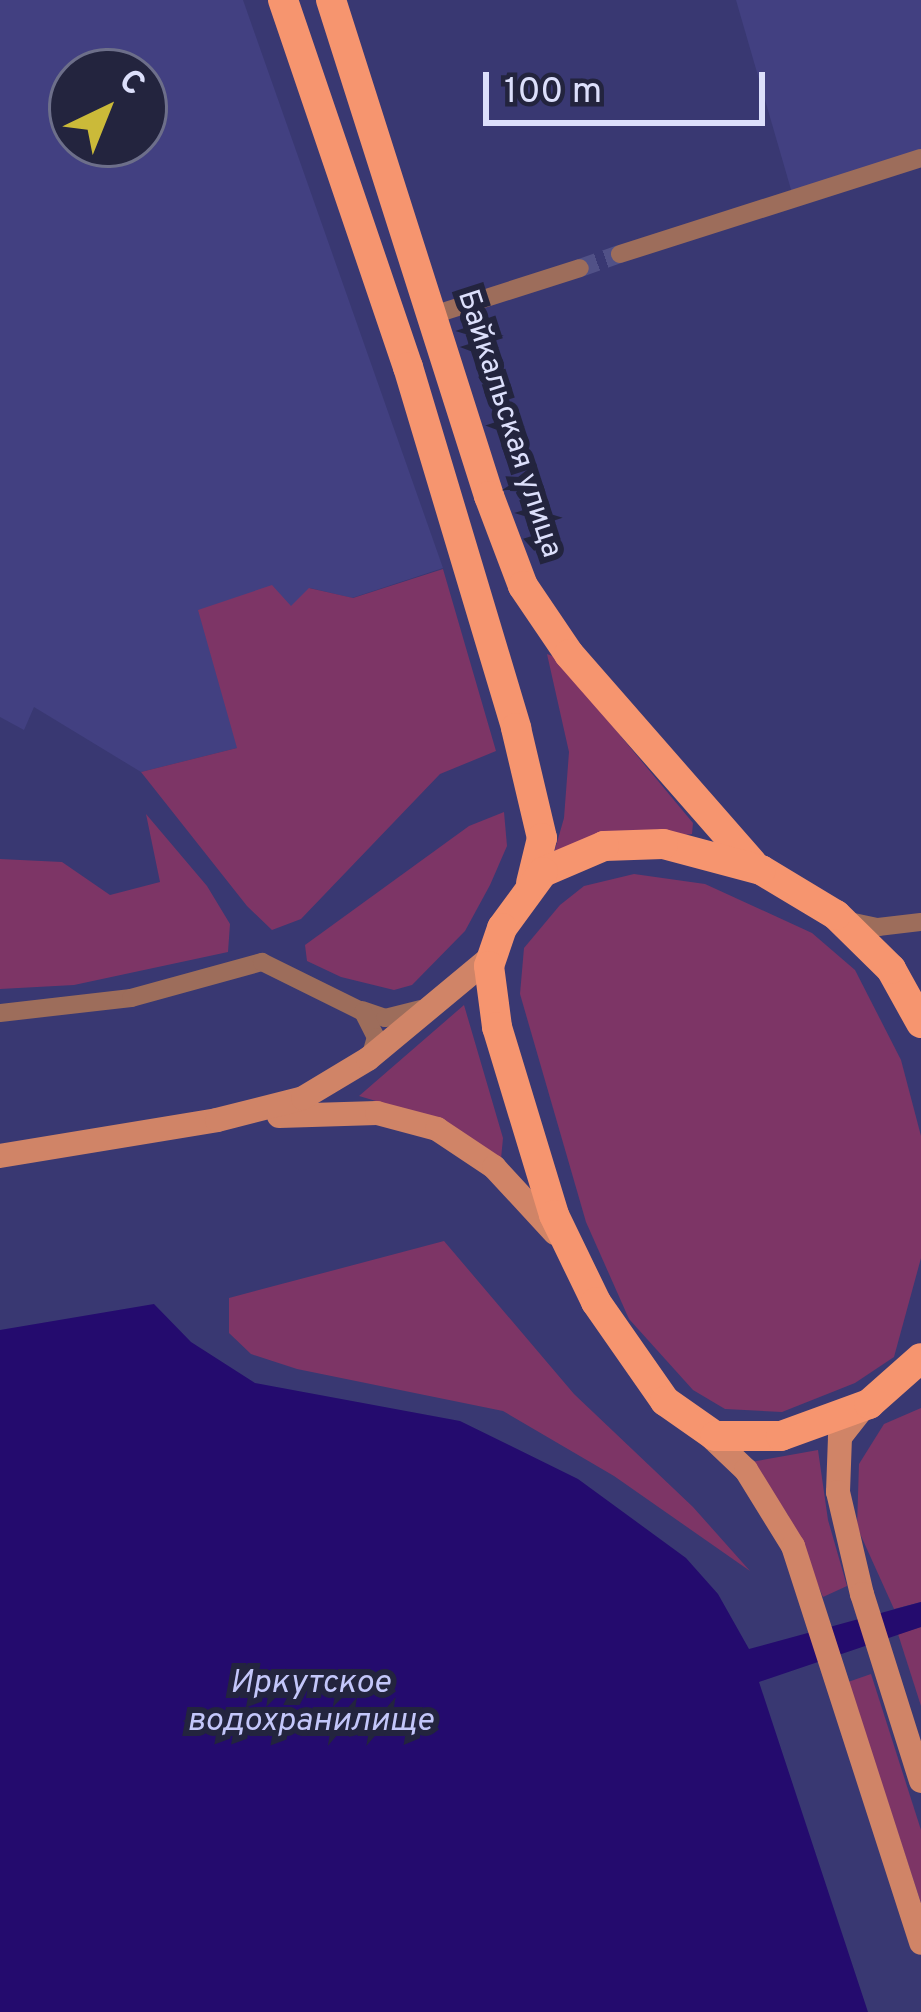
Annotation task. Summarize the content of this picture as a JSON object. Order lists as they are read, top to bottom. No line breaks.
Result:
{"streets":{"main road":["Байкальская улица"]},"water":["Иркутское водохранилище"],"scale_bar":"100 m","north":"top right"}
